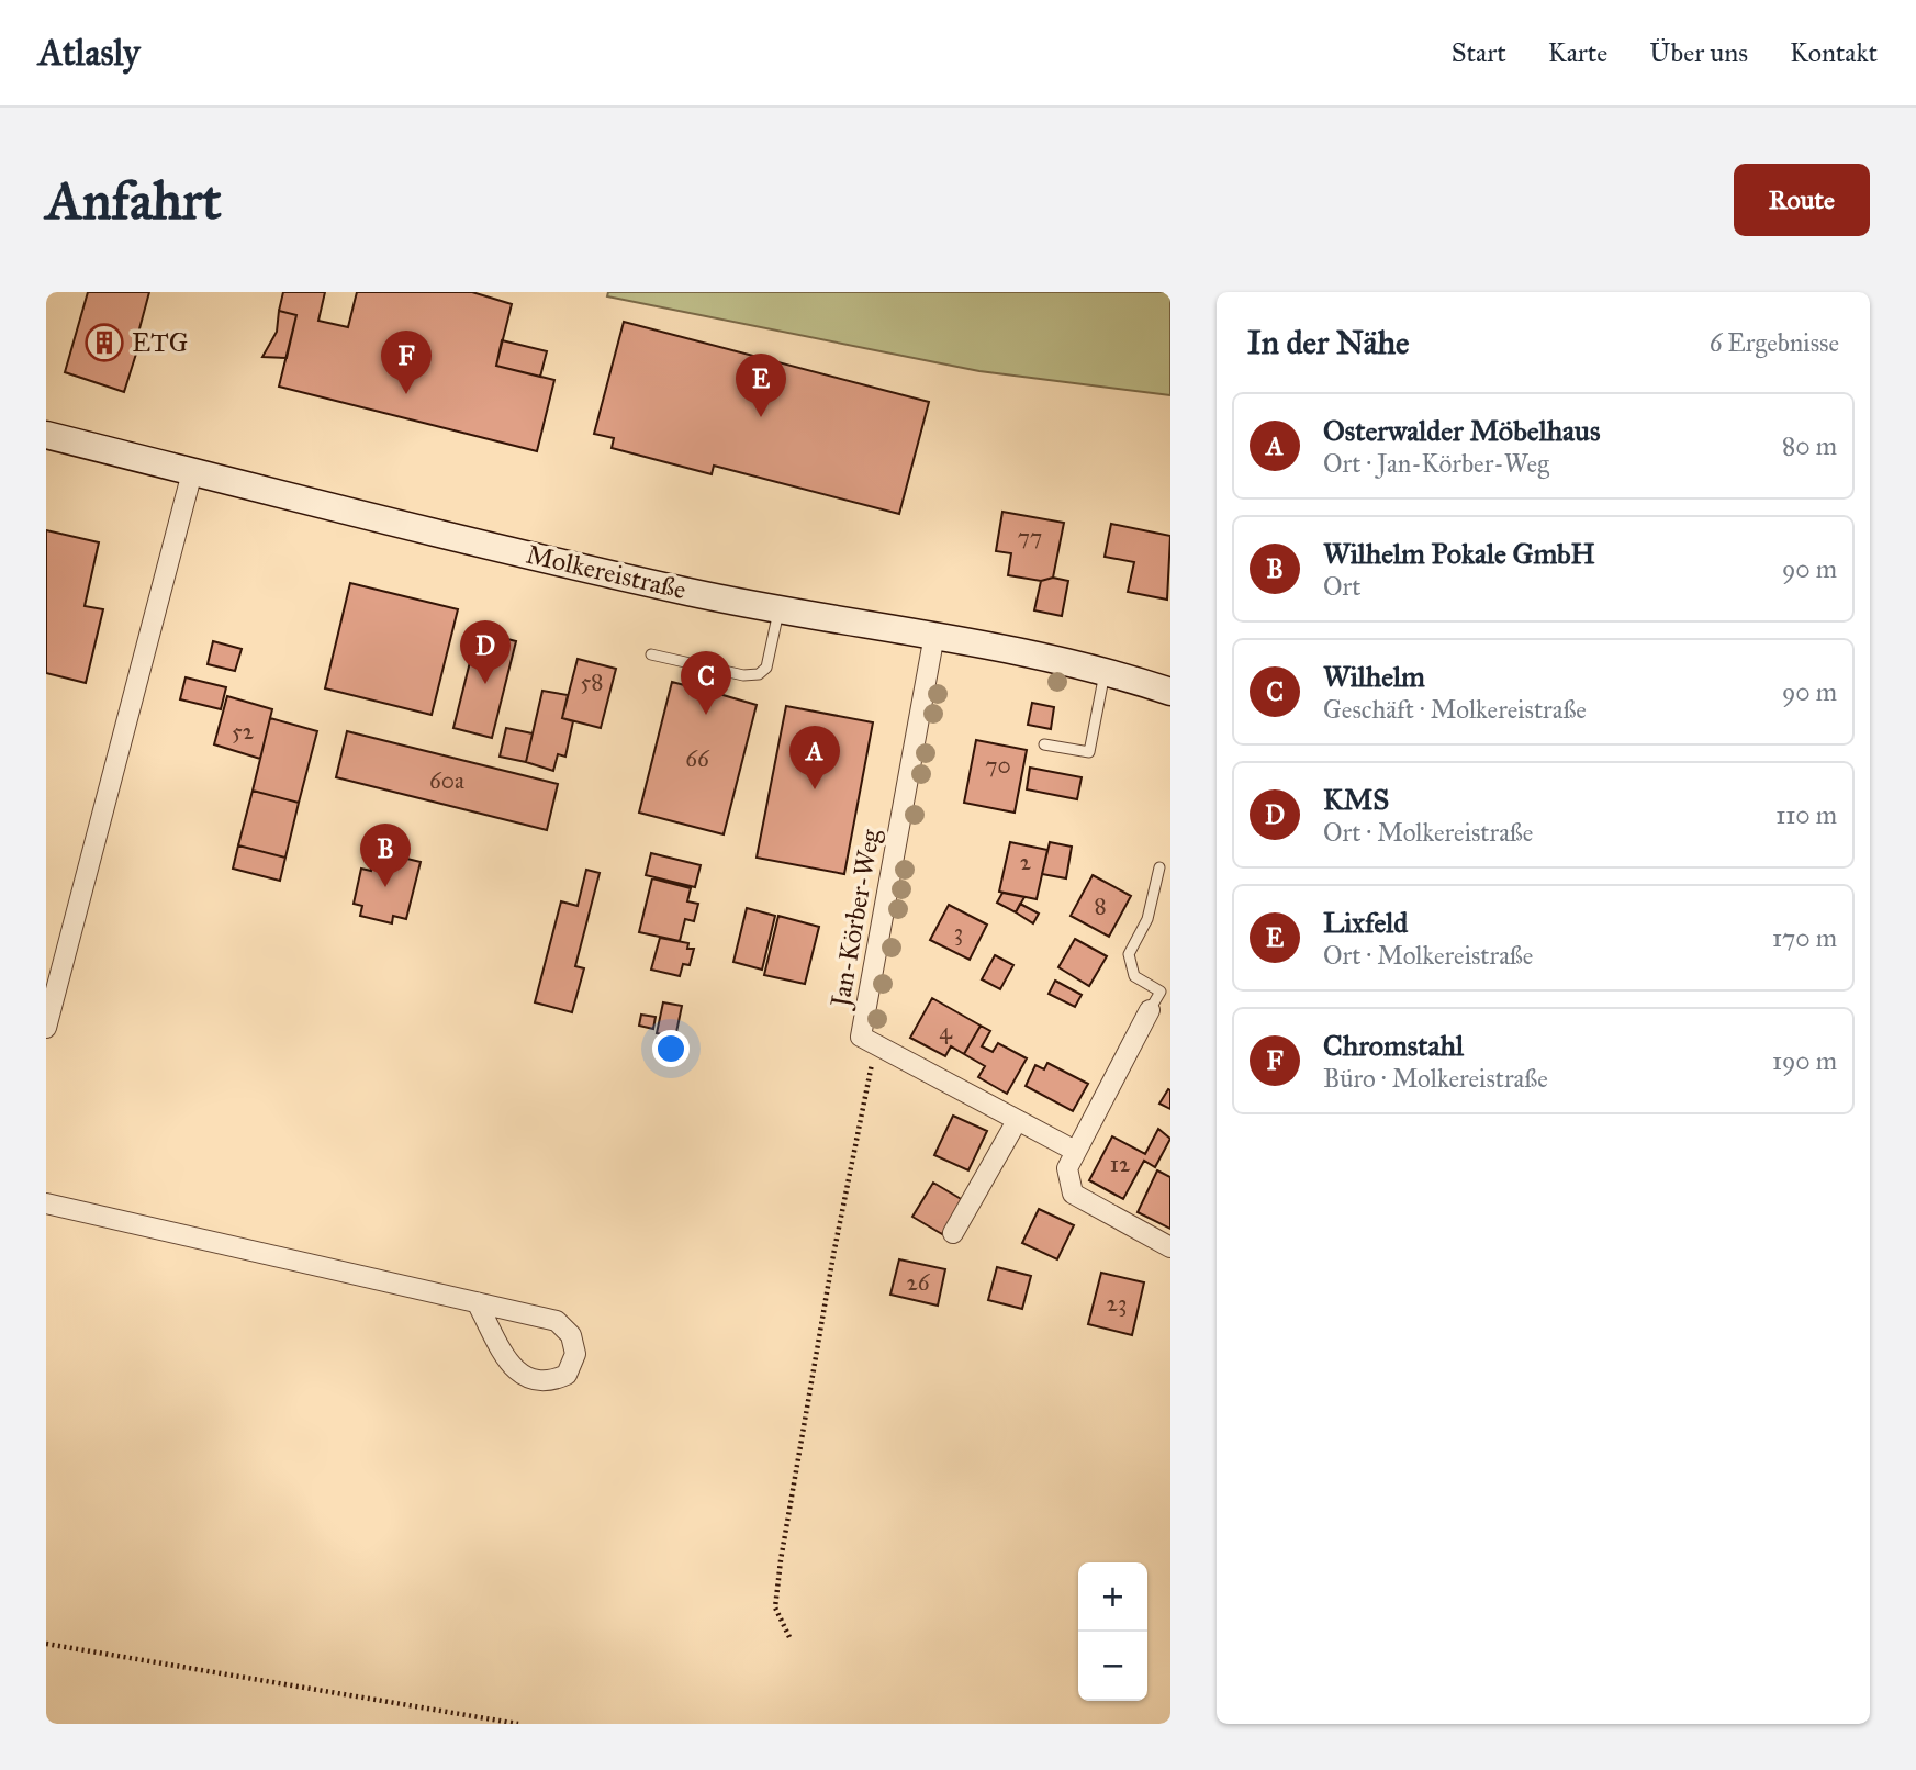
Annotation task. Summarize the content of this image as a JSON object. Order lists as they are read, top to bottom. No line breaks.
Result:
{"streets":{"street":["Molkereistraße","Jan-Körber-Weg"]},"crossings":[["Molkereistraße","Jan-Körber-Weg"]],"places":{"building":["ETG"]},"house_numbers":["77","58","52","66","70","60a","2","8","3","4","12","26","23"],"page":{"header":"Atlasly","nav":["Start","Karte","Über uns","Kontakt"],"buttons":"Route","title":"Anfahrt","heading":["In der Nähe","6 Ergebnisse"],"pins":["F","E","D","C","A","B"],"list":[{"mark":"A","name":"Osterwalder Möbelhaus","note":"Ort · Jan-Körber-Weg","value":"80 m"},{"mark":"B","name":"Wilhelm Pokale GmbH","note":"Ort","value":"90 m"},{"mark":"C","name":"Wilhelm","note":"Geschäft · Molkereistraße","value":"90 m"},{"mark":"D","name":"KMS","note":"Ort · Molkereistraße","value":"110 m"},{"mark":"E","name":"Lixfeld","note":"Ort · Molkereistraße","value":"170 m"},{"mark":"F","name":"Chromstahl","note":"Büro · Molkereistraße","value":"190 m"}],"map_buttons":["+","−"]}}
